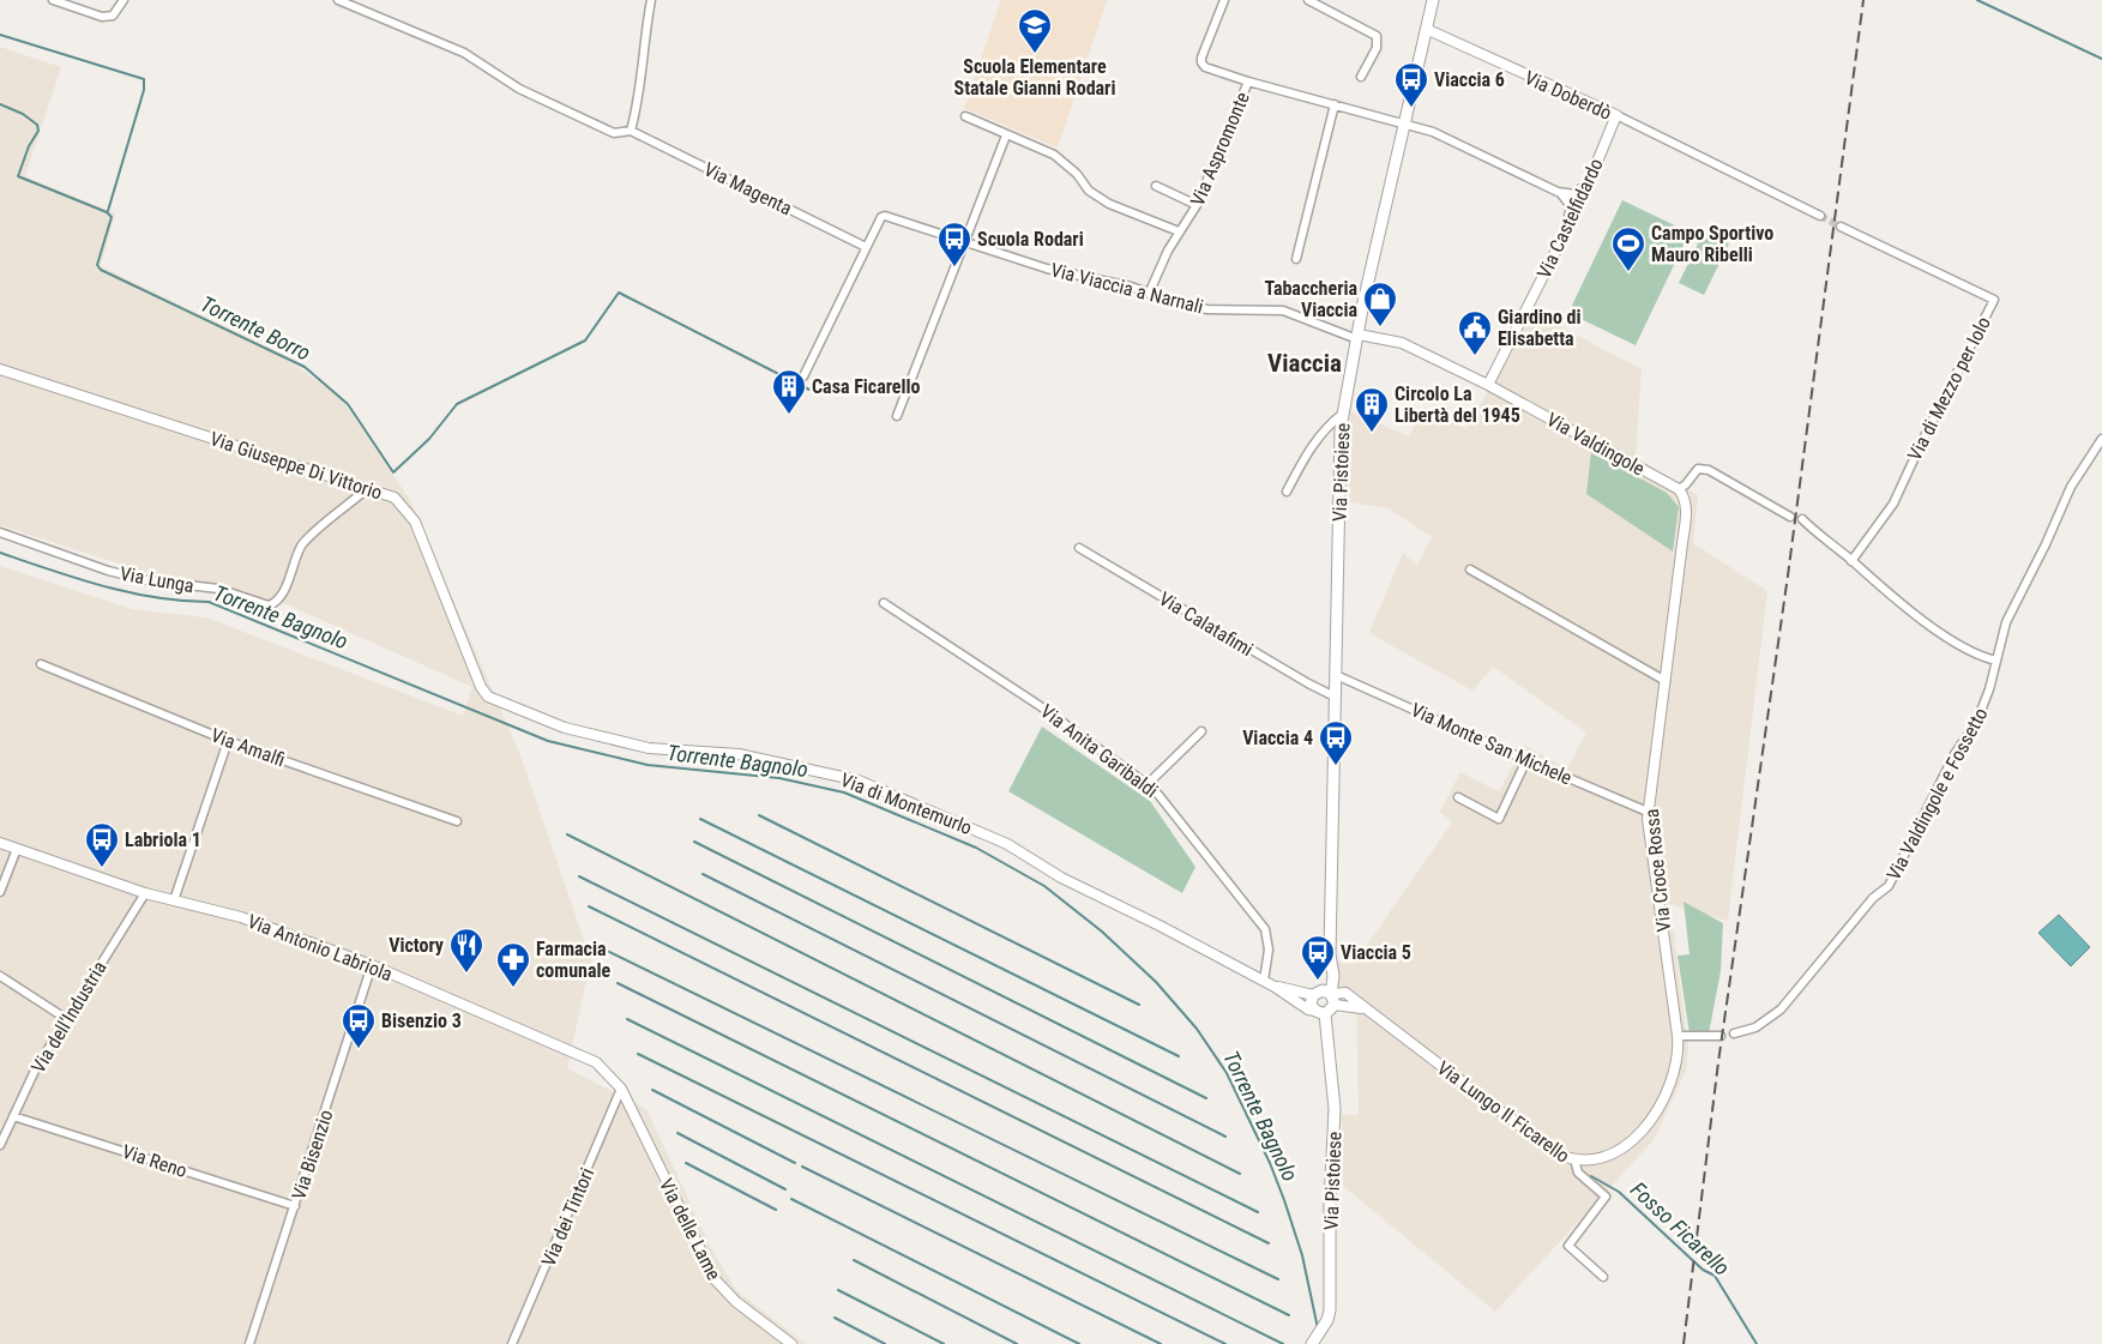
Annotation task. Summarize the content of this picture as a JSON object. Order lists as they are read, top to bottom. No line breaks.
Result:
{"streets":{"main road":["Via Pistoiese"],"street":["Via Doberdò","Via Aspromonte","Via Magenta","Via Castelfidardo","Via Viaccia a Narnali","Via di Mezzo per Iolo","Via Valdingole","Via Giuseppe Di Vittorio","Via Lunga","Via Calatafimi","Via Monte San Michele","Via Amalfi","Via Anita Garibaldi","Via Valdingole e Fossetto","Via di Montemurlo","Via Croce Rossa","Via Antonio Labriola","Via dell'Industria","Via Lungo Il Ficarello","Via Bisenzio","Via Reno","Via dei Tintori","Via delle Lame"]},"crossings":[["Via Doberdò","Via Castelfidardo"],["Via Doberdò","Via Pistoiese"],["Via Aspromonte","Via Viaccia a Narnali"],["Via Aspromonte","Via Pistoiese"],["Via Magenta","Via Viaccia a Narnali"],["Via Castelfidardo","Via Valdingole"],["Via Viaccia a Narnali","Via Valdingole"],["Via Viaccia a Narnali","Via Pistoiese"],["Via Valdingole","Via Pistoiese"],["Via Valdingole","Via Croce Rossa"],["Via Giuseppe Di Vittorio","Via Lunga"],["Via Giuseppe Di Vittorio","Via di Montemurlo"],["Via Pistoiese","Via Calatafimi"],["Via Pistoiese","Via Monte San Michele"],["Via Pistoiese","Via di Montemurlo"],["Via Pistoiese","Via Lungo Il Ficarello"],["Via Monte San Michele","Via Croce Rossa"],["Via Anita Garibaldi","Via di Montemurlo"],["Via di Montemurlo","Via Lungo Il Ficarello"],["Via Croce Rossa","Via Lungo Il Ficarello"],["Via Antonio Labriola","Via dell'Industria"],["Via Antonio Labriola","Via Bisenzio"],["Via Antonio Labriola","Via dei Tintori"],["Via Antonio Labriola","Via delle Lame"],["Via dell'Industria","Via Reno"],["Via Bisenzio","Via Reno"],["Via dei Tintori","Via delle Lame"]],"districts":["Viaccia"],"water":["Torrente Borro","Torrente Bagnolo","Fosso Ficarello"],"places":{"school or university":["Scuola Elementare Statale Gianni Rodari"],"bus stop":["Viaccia 6","Scuola Rodari","Viaccia 4","Labriola 1","Viaccia 5","Bisenzio 3"],"sports":["Campo Sportivo Mauro Ribelli"],"shop":["Tabaccheria Viaccia"],"public building":["Giardino di Elisabetta"],"building":["Casa Ficarello","Circolo La Libertà del 1945"],"restaurant":["Victory"],"pharmacy":["Farmacia comunale"]}}
